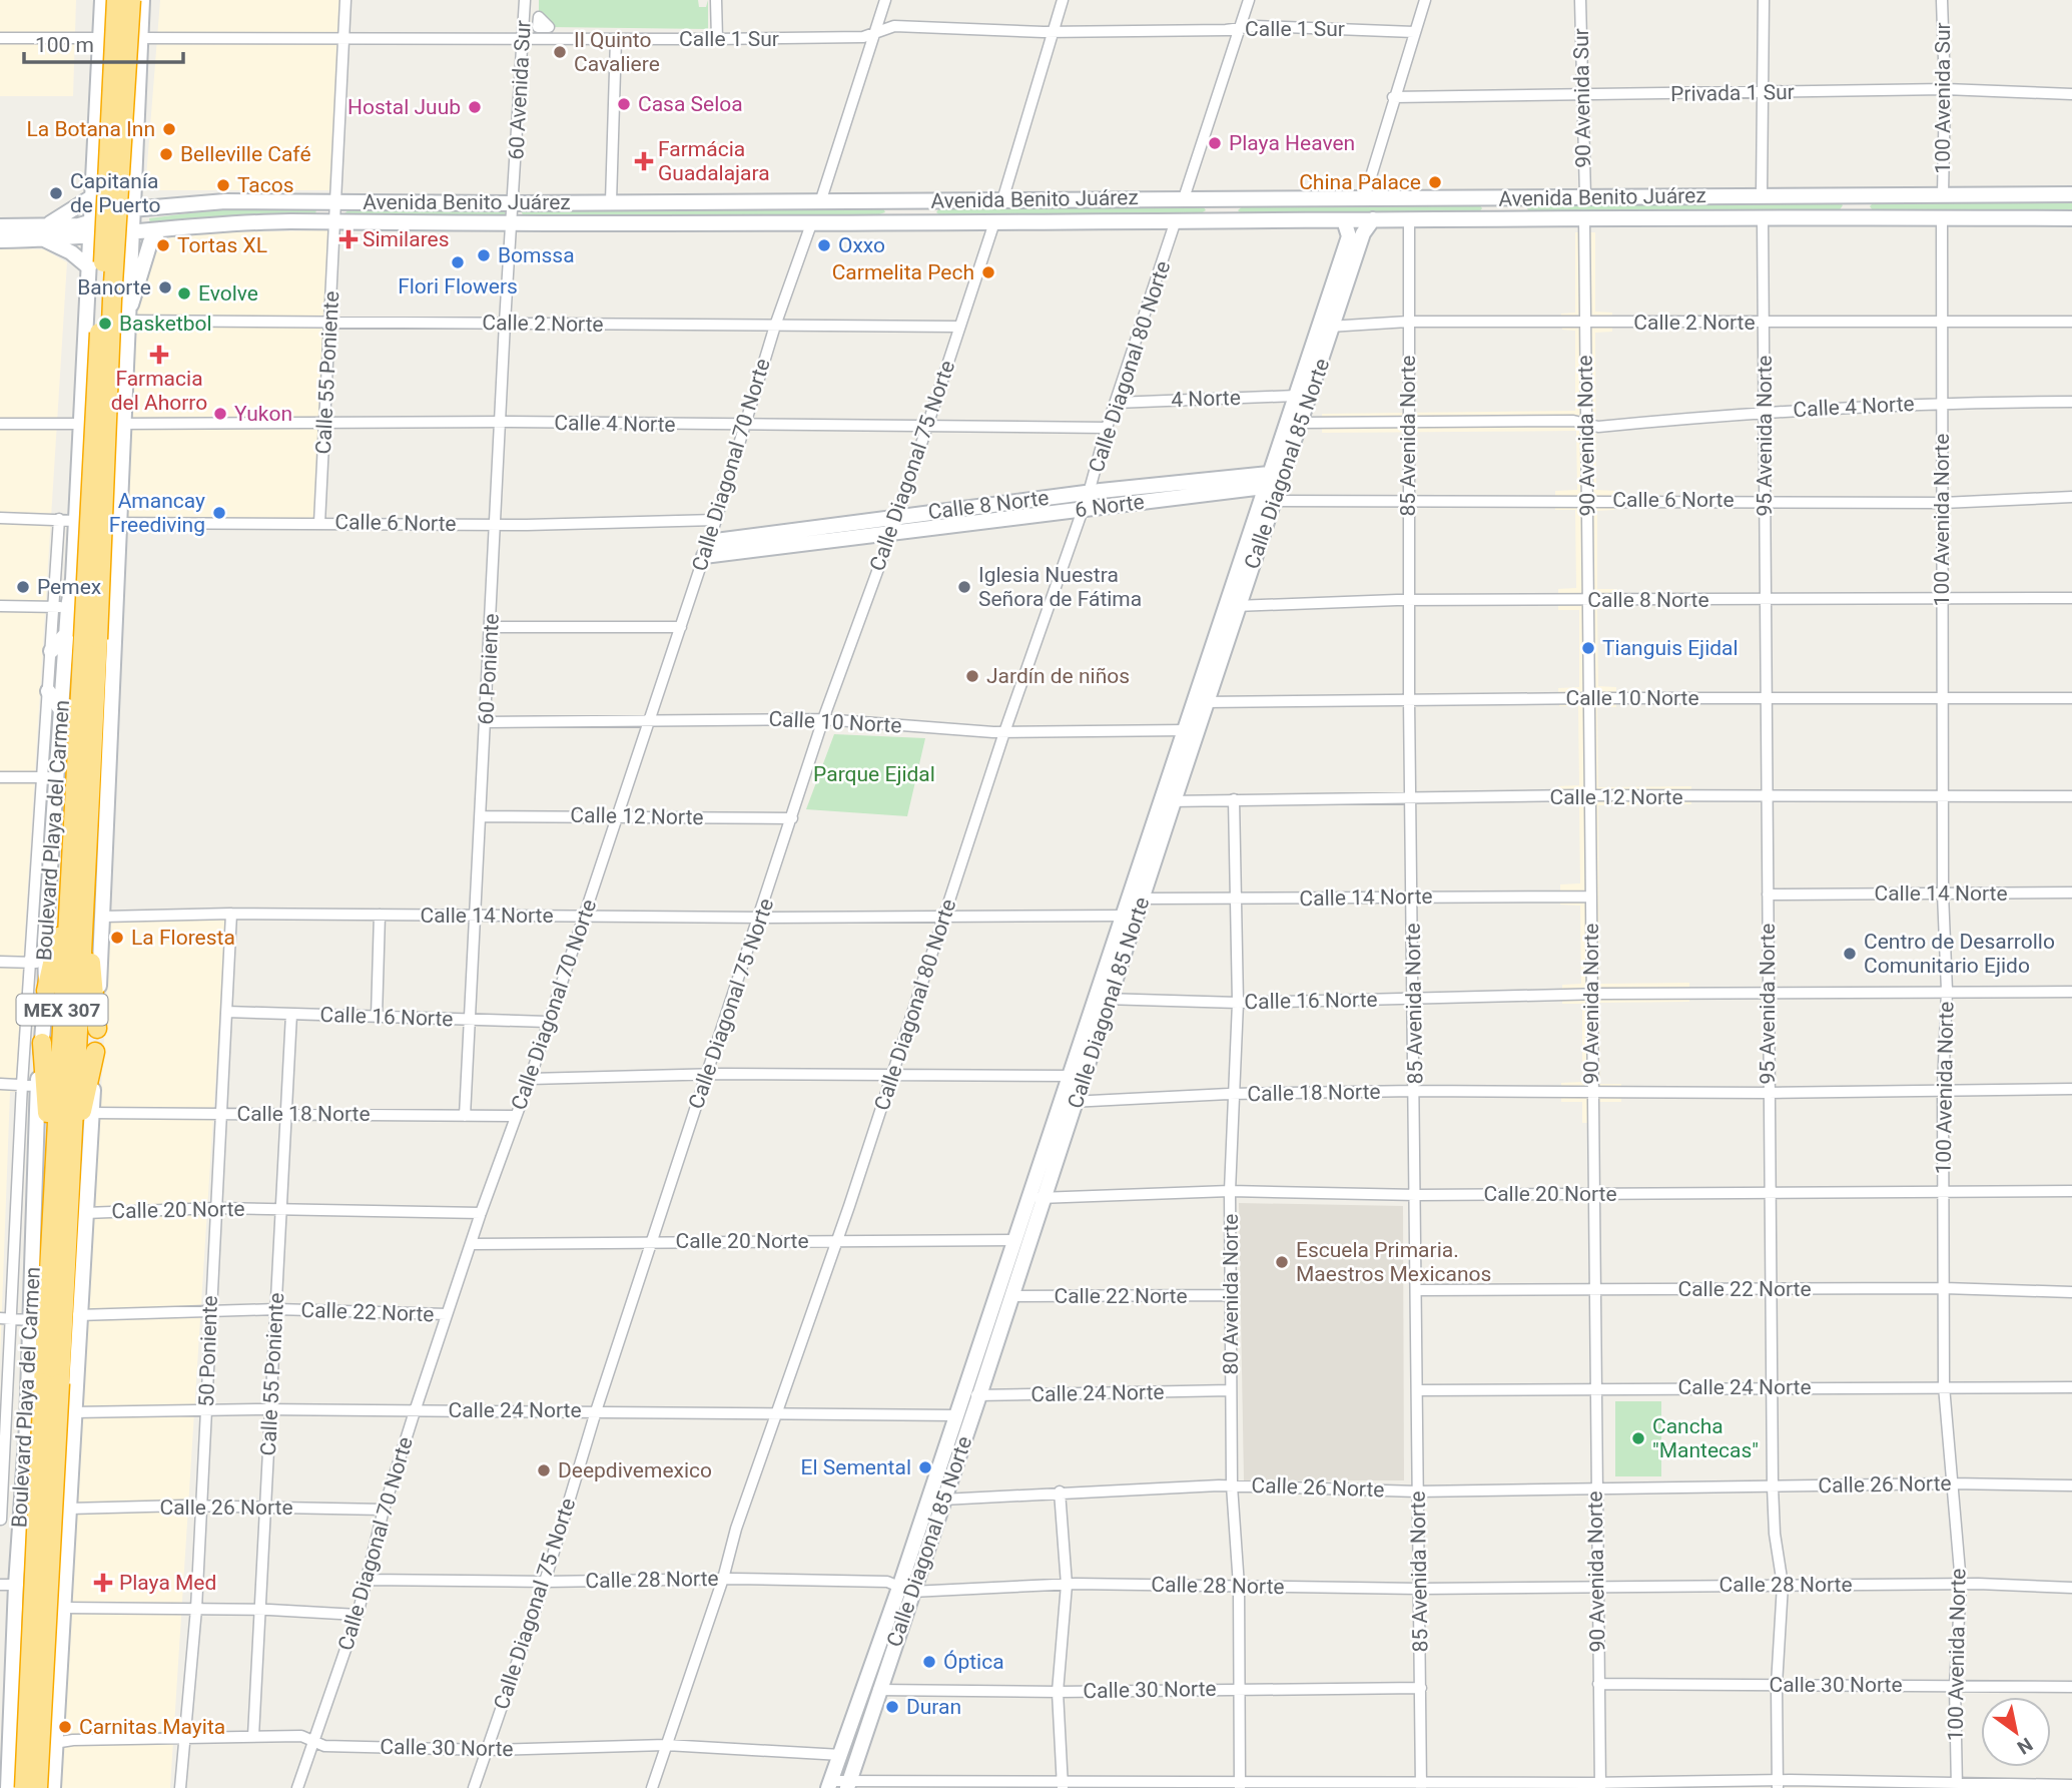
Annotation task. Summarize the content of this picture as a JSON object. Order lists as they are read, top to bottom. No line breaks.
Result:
{"streets":{"highway":["MEX 307"],"main road":["Avenida Benito Juárez","Calle Diagonal 85 Norte","Calle 8 Norte","6 Norte","Boulevard Playa del Carmen"],"street":["Calle 1 Sur","60 Avenida Sur","Privada 1 Sur","90 Avenida Sur","100 Avenida Sur","Calle 2 Norte","Calle Diagonal 80 Norte","Calle 55 Poniente","4 Norte","Calle 4 Norte","85 Avenida Norte","90 Avenida Norte","95 Avenida Norte","Calle Diagonal 70 Norte","Calle Diagonal 75 Norte","Calle 6 Norte","100 Avenida Norte","60 Poniente","Calle 10 Norte","Calle 12 Norte","Calle 14 Norte","Calle 16 Norte","Calle 18 Norte","Calle 20 Norte","Calle 22 Norte","80 Avenida Norte","50 Poniente","Calle 24 Norte","Calle 26 Norte","Calle 28 Norte","Calle 30 Norte"]},"crossings":[["Calle 1 Sur","60 Avenida Sur"],["Calle 1 Sur","Calle 55 Poniente"],["Calle 1 Sur","Boulevard Playa del Carmen"],["60 Avenida Sur","Avenida Benito Juárez"],["60 Avenida Sur","60 Poniente"],["Privada 1 Sur","90 Avenida Sur"],["Privada 1 Sur","100 Avenida Sur"],["90 Avenida Sur","Avenida Benito Juárez"],["100 Avenida Sur","Avenida Benito Juárez"],["Avenida Benito Juárez","Calle Diagonal 80 Norte"],["Avenida Benito Juárez","Calle 55 Poniente"],["Avenida Benito Juárez","85 Avenida Norte"],["Avenida Benito Juárez","90 Avenida Norte"],["Avenida Benito Juárez","95 Avenida Norte"],["Avenida Benito Juárez","Calle Diagonal 85 Norte"],["Avenida Benito Juárez","Calle Diagonal 70 Norte"],["Avenida Benito Juárez","Calle Diagonal 75 Norte"],["Avenida Benito Juárez","100 Avenida Norte"],["Avenida Benito Juárez","60 Poniente"],["Avenida Benito Juárez","Boulevard Playa del Carmen"],["Calle 2 Norte","Calle 55 Poniente"],["Calle 2 Norte","85 Avenida Norte"],["Calle 2 Norte","90 Avenida Norte"],["Calle 2 Norte","95 Avenida Norte"],["Calle 2 Norte","Calle Diagonal 85 Norte"],["Calle 2 Norte","Calle Diagonal 70 Norte"],["Calle 2 Norte","Calle Diagonal 75 Norte"],["Calle 2 Norte","100 Avenida Norte"],["Calle 2 Norte","60 Poniente"],["Calle Diagonal 80 Norte","4 Norte"],["Calle Diagonal 80 Norte","Calle 4 Norte"],["Calle Diagonal 80 Norte","Calle 8 Norte"],["Calle Diagonal 80 Norte","6 Norte"],["Calle Diagonal 80 Norte","Calle 10 Norte"],["Calle Diagonal 80 Norte","Calle 14 Norte"],["Calle Diagonal 80 Norte","Calle 20 Norte"],["Calle Diagonal 80 Norte","Calle 24 Norte"],["Calle Diagonal 80 Norte","Calle 28 Norte"],["Calle Diagonal 80 Norte","Calle 30 Norte"],["Calle 55 Poniente","Calle 4 Norte"],["Calle 55 Poniente","Calle 6 Norte"],["Calle 55 Poniente","Calle 16 Norte"],["Calle 55 Poniente","Calle 18 Norte"],["Calle 55 Poniente","Calle 20 Norte"],["Calle 55 Poniente","Calle 22 Norte"],["Calle 55 Poniente","Calle 24 Norte"],["Calle 55 Poniente","Calle 26 Norte"],["Calle 55 Poniente","Calle 30 Norte"],["4 Norte","Calle Diagonal 85 Norte"],["Calle 4 Norte","85 Avenida Norte"],["Calle 4 Norte","90 Avenida Norte"],["Calle 4 Norte","95 Avenida Norte"],["Calle 4 Norte","Calle Diagonal 85 Norte"],["Calle 4 Norte","Calle Diagonal 70 Norte"],["Calle 4 Norte","Calle Diagonal 75 Norte"],["Calle 4 Norte","100 Avenida Norte"],["Calle 4 Norte","60 Poniente"],["85 Avenida Norte","Calle 6 Norte"],["85 Avenida Norte","Calle 8 Norte"],["85 Avenida Norte","Calle 10 Norte"],["85 Avenida Norte","Calle 12 Norte"],["85 Avenida Norte","Calle 14 Norte"],["85 Avenida Norte","Calle 16 Norte"],["85 Avenida Norte","Calle 18 Norte"],["85 Avenida Norte","Calle 20 Norte"],["85 Avenida Norte","Calle 22 Norte"],["85 Avenida Norte","Calle 24 Norte"],["85 Avenida Norte","Calle 26 Norte"],["85 Avenida Norte","Calle 28 Norte"],["85 Avenida Norte","Calle 30 Norte"],["90 Avenida Norte","Calle 6 Norte"],["90 Avenida Norte","Calle 8 Norte"],["90 Avenida Norte","Calle 10 Norte"],["90 Avenida Norte","Calle 12 Norte"],["90 Avenida Norte","Calle 14 Norte"],["90 Avenida Norte","Calle 16 Norte"],["90 Avenida Norte","Calle 18 Norte"],["90 Avenida Norte","Calle 20 Norte"],["90 Avenida Norte","Calle 22 Norte"],["90 Avenida Norte","Calle 24 Norte"],["90 Avenida Norte","Calle 26 Norte"],["90 Avenida Norte","Calle 28 Norte"],["90 Avenida Norte","Calle 30 Norte"],["95 Avenida Norte","Calle 6 Norte"],["95 Avenida Norte","Calle 8 Norte"],["95 Avenida Norte","Calle 10 Norte"],["95 Avenida Norte","Calle 12 Norte"],["95 Avenida Norte","Calle 14 Norte"],["95 Avenida Norte","Calle 16 Norte"],["95 Avenida Norte","Calle 18 Norte"],["95 Avenida Norte","Calle 20 Norte"],["95 Avenida Norte","Calle 22 Norte"],["95 Avenida Norte","Calle 24 Norte"],["95 Avenida Norte","Calle 26 Norte"],["95 Avenida Norte","Calle 28 Norte"],["95 Avenida Norte","Calle 30 Norte"],["Calle Diagonal 85 Norte","Calle 6 Norte"],["Calle Diagonal 85 Norte","Calle 8 Norte"],["Calle Diagonal 85 Norte","6 Norte"],["Calle Diagonal 85 Norte","Calle 10 Norte"],["Calle Diagonal 85 Norte","Calle 12 Norte"],["Calle Diagonal 85 Norte","Calle 14 Norte"],["Calle Diagonal 85 Norte","Calle 16 Norte"],["Calle Diagonal 85 Norte","Calle 18 Norte"],["Calle Diagonal 85 Norte","Calle 20 Norte"],["Calle Diagonal 85 Norte","Calle 22 Norte"],["Calle Diagonal 85 Norte","Calle 24 Norte"],["Calle Diagonal 85 Norte","Calle 26 Norte"],["Calle Diagonal 85 Norte","Calle 28 Norte"],["Calle Diagonal 85 Norte","Calle 30 Norte"],["Calle Diagonal 70 Norte","Calle 6 Norte"],["Calle Diagonal 70 Norte","Calle 8 Norte"],["Calle Diagonal 70 Norte","6 Norte"],["Calle Diagonal 70 Norte","Calle 10 Norte"],["Calle Diagonal 70 Norte","Calle 12 Norte"],["Calle Diagonal 70 Norte","Calle 14 Norte"],["Calle Diagonal 70 Norte","Calle 16 Norte"],["Calle Diagonal 70 Norte","Calle 18 Norte"],["Calle Diagonal 70 Norte","Calle 20 Norte"],["Calle Diagonal 70 Norte","Calle 22 Norte"],["Calle Diagonal 70 Norte","Calle 24 Norte"],["Calle Diagonal 70 Norte","Calle 26 Norte"],["Calle Diagonal 70 Norte","Calle 28 Norte"],["Calle Diagonal 70 Norte","Calle 30 Norte"],["Calle Diagonal 75 Norte","Calle 8 Norte"],["Calle Diagonal 75 Norte","6 Norte"],["Calle Diagonal 75 Norte","Calle 10 Norte"],["Calle Diagonal 75 Norte","Calle 12 Norte"],["Calle Diagonal 75 Norte","Calle 14 Norte"],["Calle Diagonal 75 Norte","Calle 20 Norte"],["Calle Diagonal 75 Norte","Calle 24 Norte"],["Calle Diagonal 75 Norte","Calle 28 Norte"],["Calle Diagonal 75 Norte","Calle 30 Norte"],["Calle 6 Norte","100 Avenida Norte"],["Calle 6 Norte","60 Poniente"],["Calle 6 Norte","Boulevard Playa del Carmen"],["Calle 8 Norte","6 Norte"],["Calle 8 Norte","100 Avenida Norte"],["100 Avenida Norte","Calle 10 Norte"],["100 Avenida Norte","Calle 12 Norte"],["100 Avenida Norte","Calle 14 Norte"],["100 Avenida Norte","Calle 16 Norte"],["100 Avenida Norte","Calle 18 Norte"],["100 Avenida Norte","Calle 20 Norte"],["100 Avenida Norte","Calle 22 Norte"],["100 Avenida Norte","Calle 24 Norte"],["100 Avenida Norte","Calle 26 Norte"],["100 Avenida Norte","Calle 28 Norte"],["100 Avenida Norte","Calle 30 Norte"],["60 Poniente","Calle 10 Norte"],["60 Poniente","Calle 12 Norte"],["60 Poniente","Calle 14 Norte"],["60 Poniente","Calle 16 Norte"],["60 Poniente","Calle 18 Norte"],["Calle 12 Norte","80 Avenida Norte"],["Boulevard Playa del Carmen","MEX 307"],["Calle 14 Norte","80 Avenida Norte"],["Calle 14 Norte","50 Poniente"],["Calle 16 Norte","80 Avenida Norte"],["Calle 16 Norte","50 Poniente"],["Calle 18 Norte","80 Avenida Norte"],["Calle 18 Norte","50 Poniente"],["Calle 20 Norte","80 Avenida Norte"],["Calle 20 Norte","50 Poniente"],["Calle 22 Norte","80 Avenida Norte"],["Calle 22 Norte","50 Poniente"],["80 Avenida Norte","Calle 24 Norte"],["80 Avenida Norte","Calle 26 Norte"],["80 Avenida Norte","Calle 28 Norte"],["80 Avenida Norte","Calle 30 Norte"],["50 Poniente","Calle 24 Norte"],["50 Poniente","Calle 26 Norte"],["50 Poniente","Calle 30 Norte"]],"parks":["Parque Ejidal"],"places":{"other":["Il Quinto Cavaliere","Casa Seloa","Hostal Juub","La Botana Inn","Playa Heaven","Belleville Café","China Palace","Tacos","Capitanía de Puerto","Tortas XL","Oxxo","Bomssa","Flori Flowers","Carmelita Pech","Banorte","Evolve","Basketbol","Yukon","Amancay Freediving","Pemex","Iglesia Nuestra Señora de Fátima","Tianguis Ejidal","Jardín de niños","La Floresta","Centro de Desarrollo Comunitario Ejido","Escuela Primaria. Maestros Mexicanos","Cancha \"Mantecas\"","El Semental","Deepdivemexico","Óptica","Duran","Carnitas Mayita"],"health":["Farmácia Guadalajara","Similares","Farmacia del Ahorro","Playa Med"]},"scale_bar":"100 m","north":"bottom right"}
